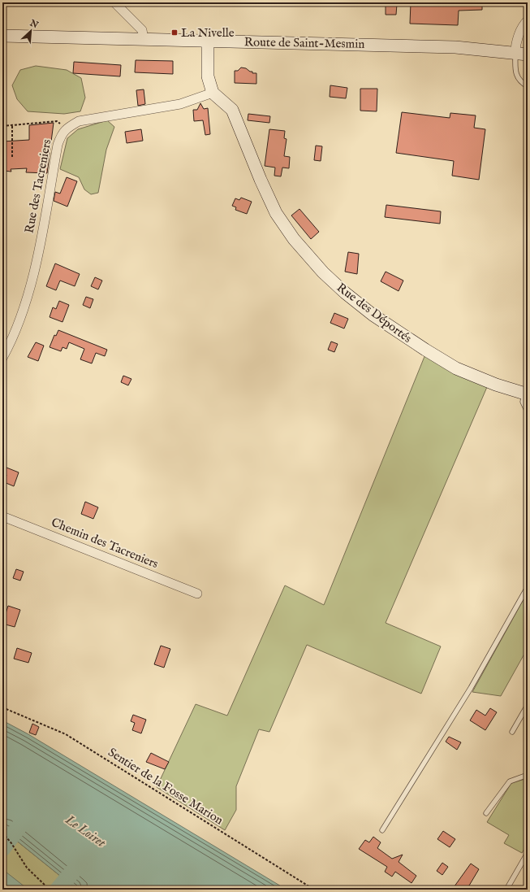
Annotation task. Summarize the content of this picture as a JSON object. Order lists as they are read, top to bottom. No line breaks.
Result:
{"streets":{"main road":["Route de Saint-Mesmin","Rue des Déportés"],"street":["Rue des Tacreniers","Chemin des Tacreniers"],"path":["Sentier de la Fosse Marion"]},"crossings":[["Rue des Tacreniers","Rue des Déportés"]],"water":["Le Loiret"],"places":{"transit":["La Nivelle"]},"north":"top right"}
